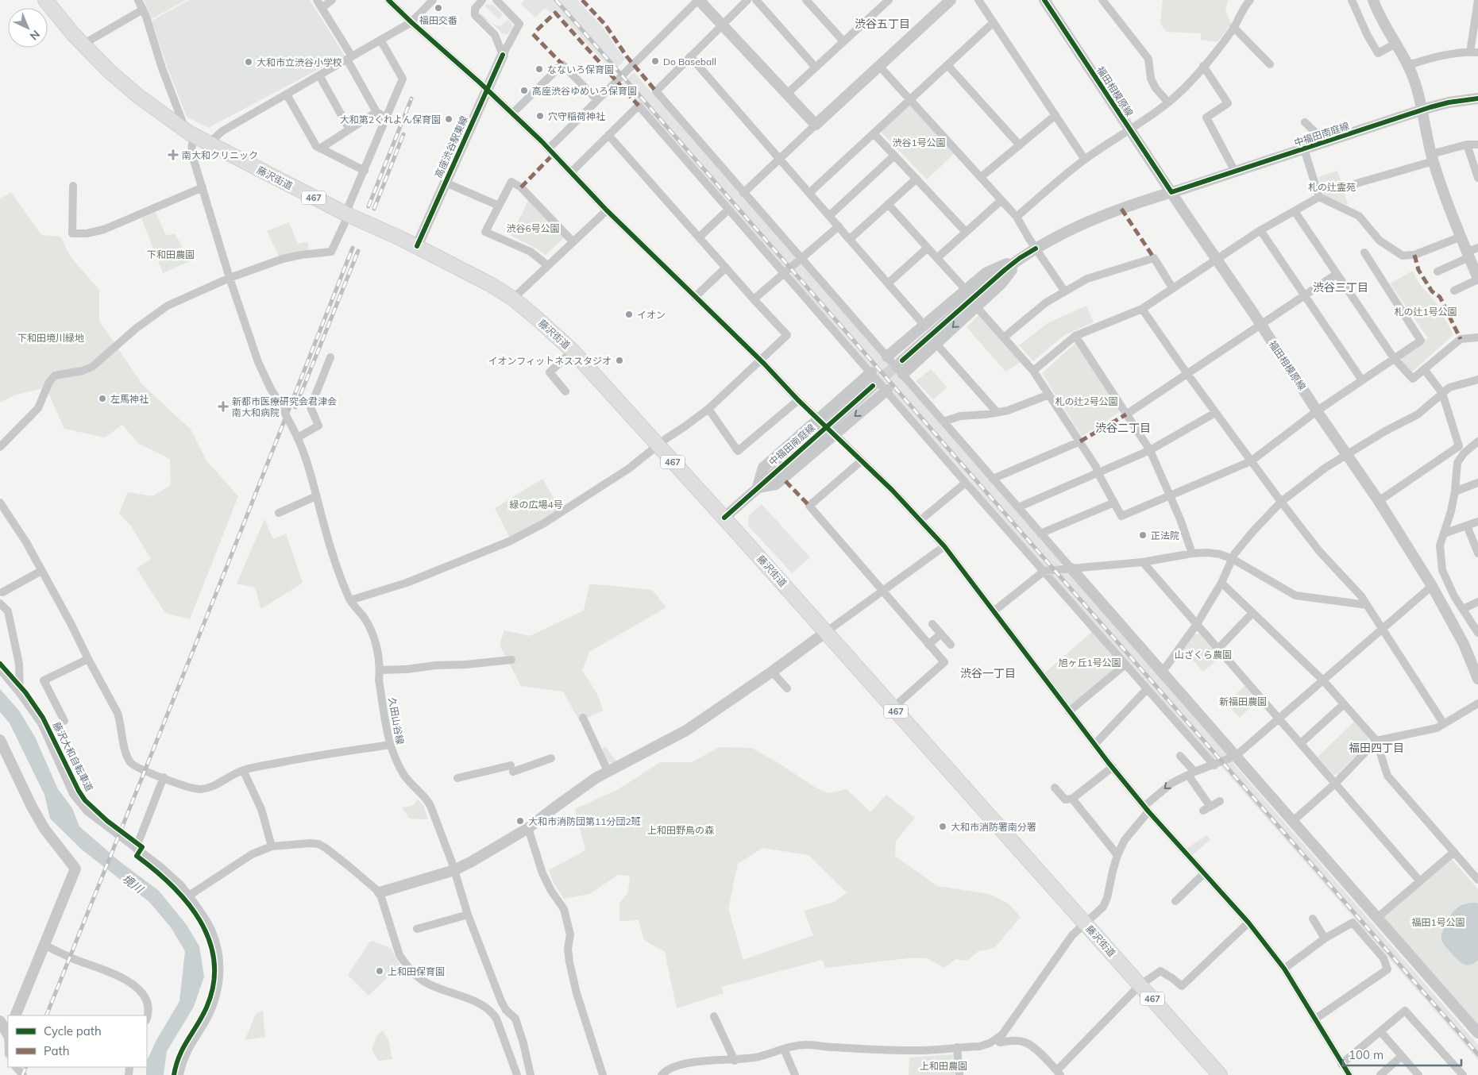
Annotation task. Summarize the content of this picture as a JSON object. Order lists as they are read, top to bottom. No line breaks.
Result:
{"streets":{"highway":["藤沢街道","467"],"street":["福田相模原線","中福田南庭線","高座渋谷駅東線","久田山谷線"],"cycle path":["藤沢大和自転車道"]},"crossings":[["福田相模原線","中福田南庭線"],["中福田南庭線","藤沢街道"],["高座渋谷駅東線","藤沢街道"],["藤沢街道","久田山谷線"]],"districts":["渋谷五丁目","渋谷三丁目","渋谷二丁目","渋谷一丁目","福田四丁目"],"water":["境川"],"parks":["渋谷1号公園","札の辻霊苑","渋谷6号公園","下和田農園","札の辻1号公園","下和田境川緑地","札の辻2号公園","緑の広場4号","山ざくら農園","旭ヶ丘1号公園","新福田農園","上和田野鳥の森","福田1号公園","上和田農園"],"places":{"other":["福田交番","Do Baseball","大和市立渋谷小学校","なないろ保育園","高座渋谷ゆめいろ保育園","穴守稲荷神社","大和第2くれよん保育園","イオン","イオンフィットネススタジオ","左馬神社","正法院","大和市消防団第11分団2班","大和市消防署南分署","上和田保育園"],"health":["南大和クリニック","新都市医療研究会君津会 南大和病院"]},"legend":["Cycle path","Path"],"scale_bar":"100 m","north":"bottom right"}
